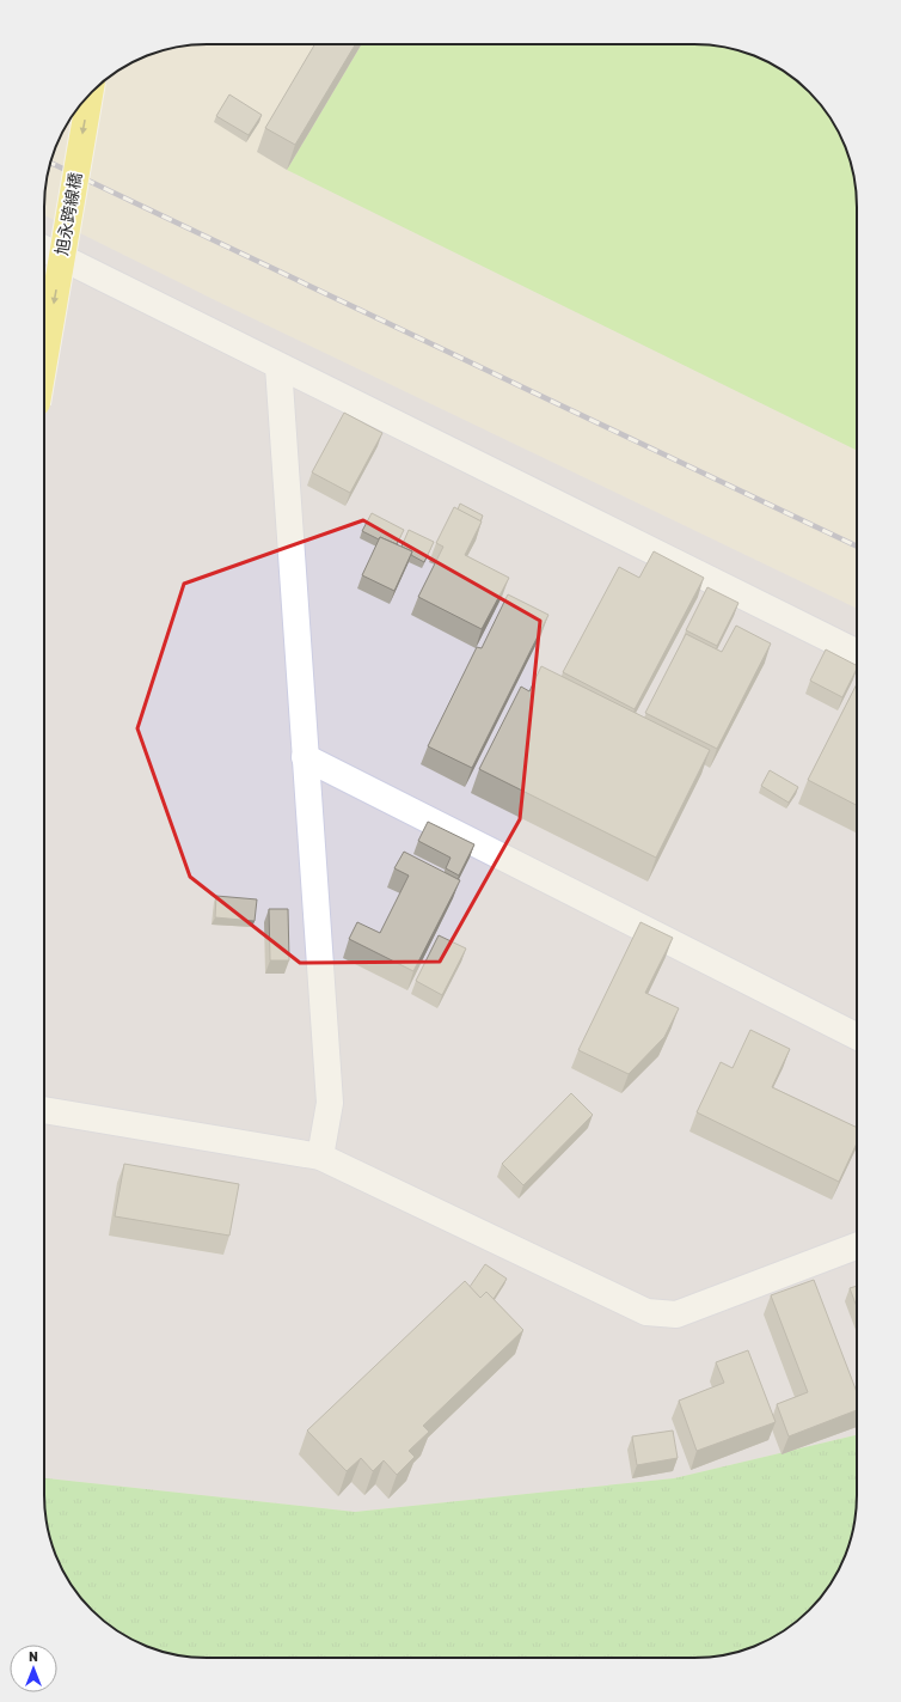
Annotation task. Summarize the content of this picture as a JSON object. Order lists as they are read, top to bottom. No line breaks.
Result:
{"streets":{"main road":["旭永跨線橋"]},"one_way":["旭永跨線橋"],"north":"top"}
